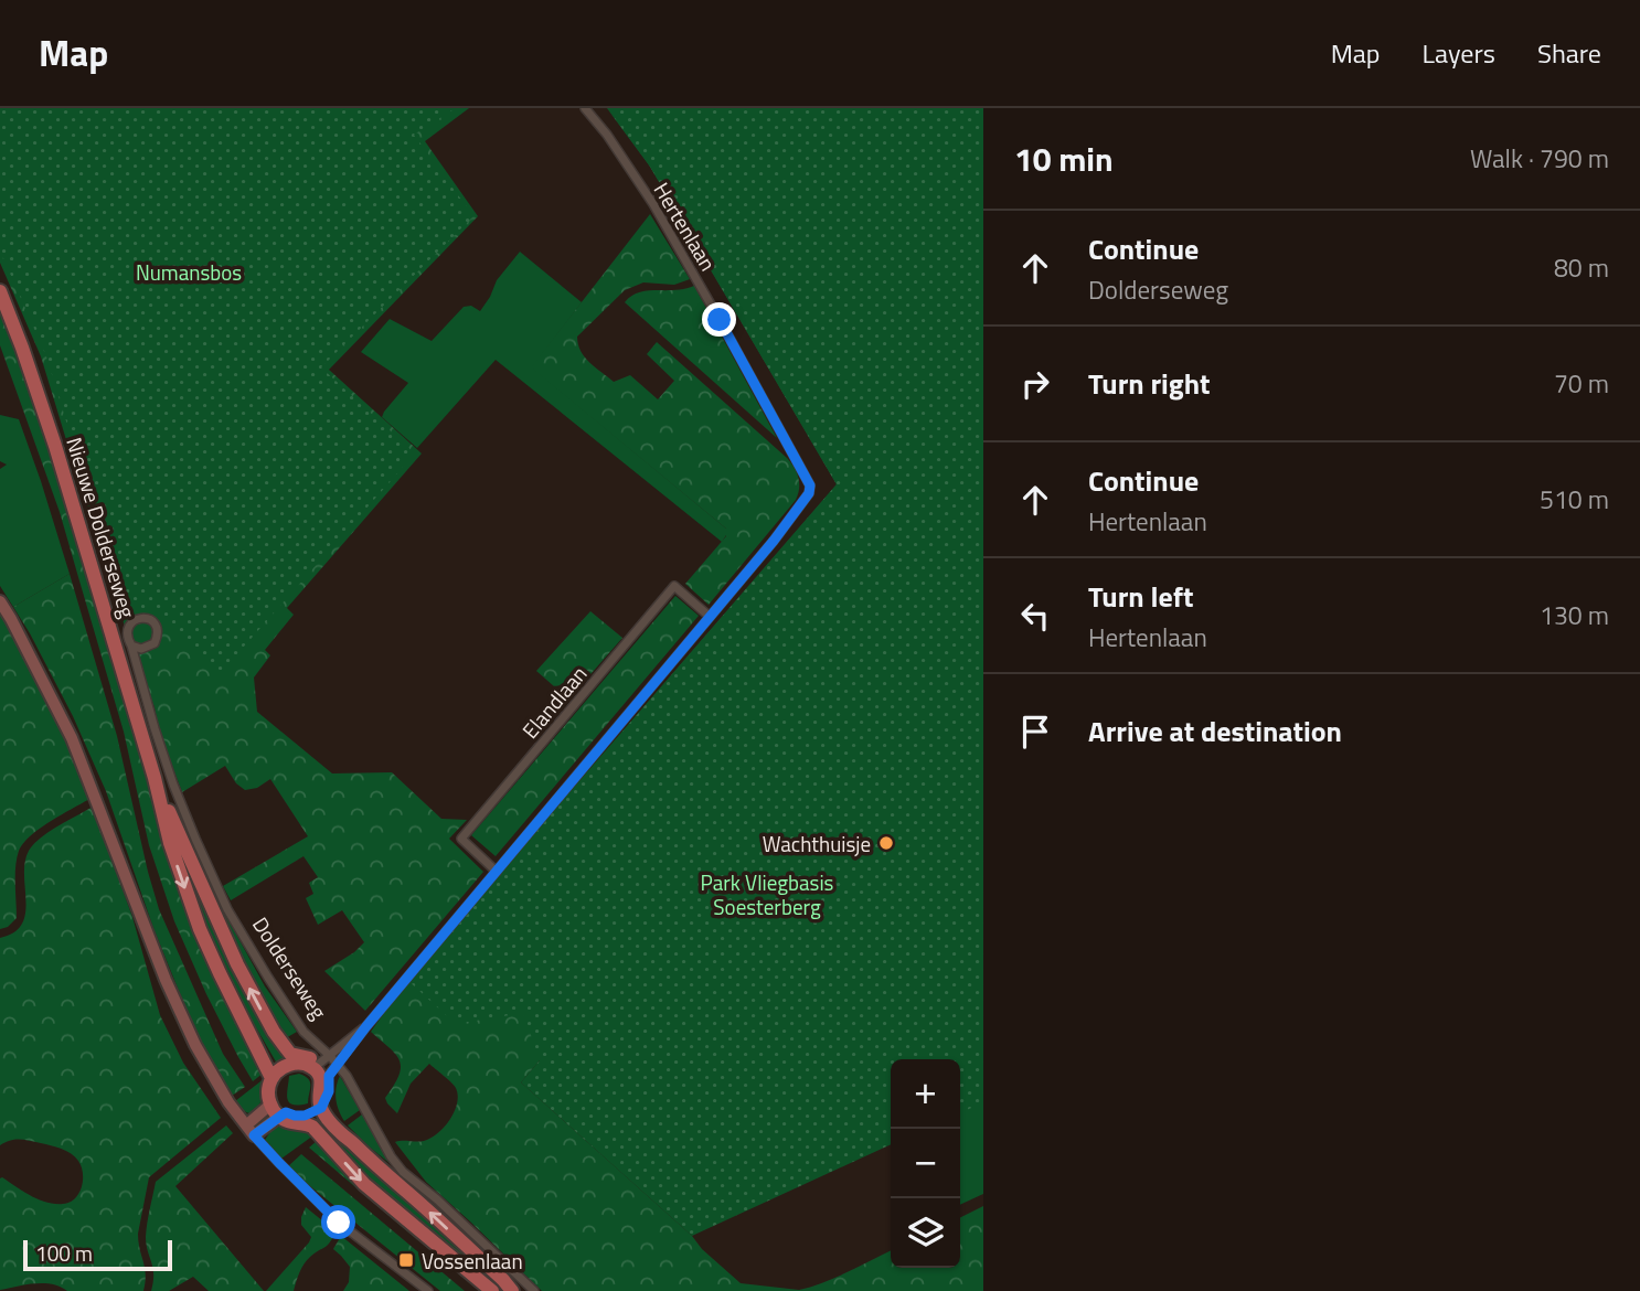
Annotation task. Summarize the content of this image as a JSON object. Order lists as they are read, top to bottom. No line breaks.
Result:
{"streets":{"main road":["Nieuwe Dolderseweg"],"street":["Hertenlaan","Elandlaan","Dolderseweg"]},"crossings":[["Hertenlaan","Nieuwe Dolderseweg"],["Hertenlaan","Elandlaan"],["Hertenlaan","Dolderseweg"],["Nieuwe Dolderseweg","Dolderseweg"]],"parks":["Numansbos","Park Vliegbasis Soesterberg"],"places":{"other":["Wachthuisje"],"transit":["Vossenlaan"]},"scale_bar":"100 m","page":{"header":"Map","nav":["Map","Layers","Share"],"heading":["10 min","Walk · 790 m"],"list":[["Continue","Dolderseweg","80 m"],["Turn right","70 m"],["Continue","Hertenlaan","510 m"],["Turn left","Hertenlaan","130 m"],"Arrive at destination"],"map_buttons":["+","−"],"scale":"100 m"}}
